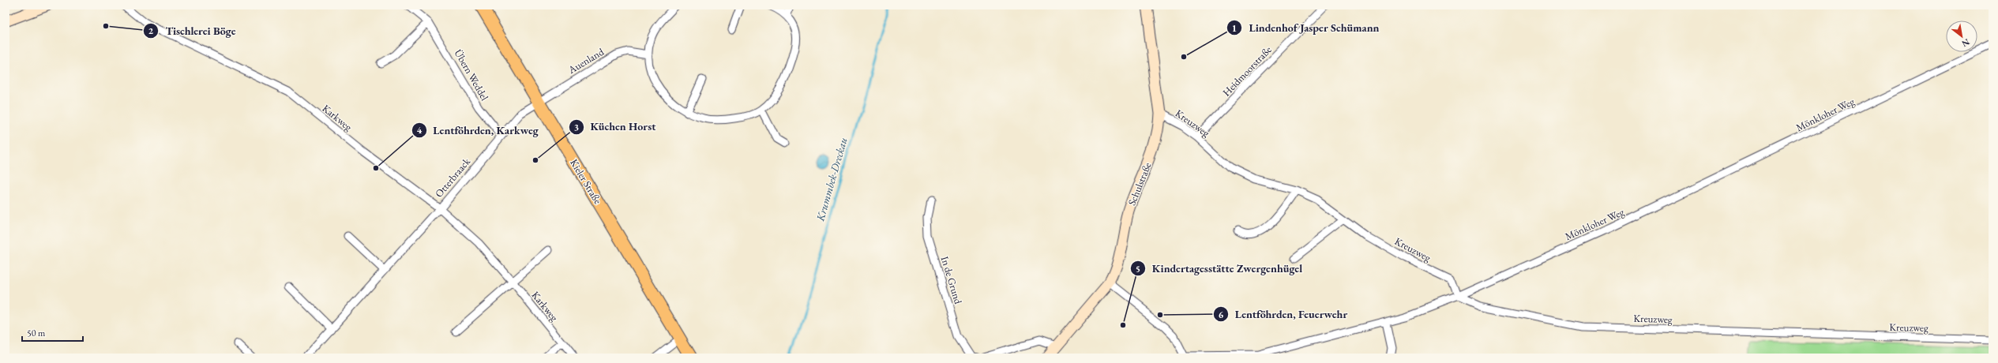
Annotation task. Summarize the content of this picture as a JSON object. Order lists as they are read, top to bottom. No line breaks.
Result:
{"streets":{"main road":["Kieler Straße"],"street":["Auenland","Heidmoorstraße","Übern Weddel","Mönkloher Weg","Karkweg","Kreuzweg","Otterbraack","Schulstraße","In de Grund"]},"crossings":[["Auenland","Otterbraack"],["Auenland","Kieler Straße"],["Heidmoorstraße","Kreuzweg"],["Übern Weddel","Otterbraack"],["Mönkloher Weg","Kreuzweg"],["Karkweg","Otterbraack"],["Kreuzweg","Schulstraße"],["Otterbraack","Kieler Straße"]],"water":["Krummbek-Dreckau"],"places":["Tischlerei Böge","Lindenhof Jasper Schümann","Küchen Horst","Lentföhrden, Karkweg","Lentföhrden, Feuerwehr","Kindertagesstätte Zwergenhügel"],"scale_bar":"50 m","north":"bottom right"}
